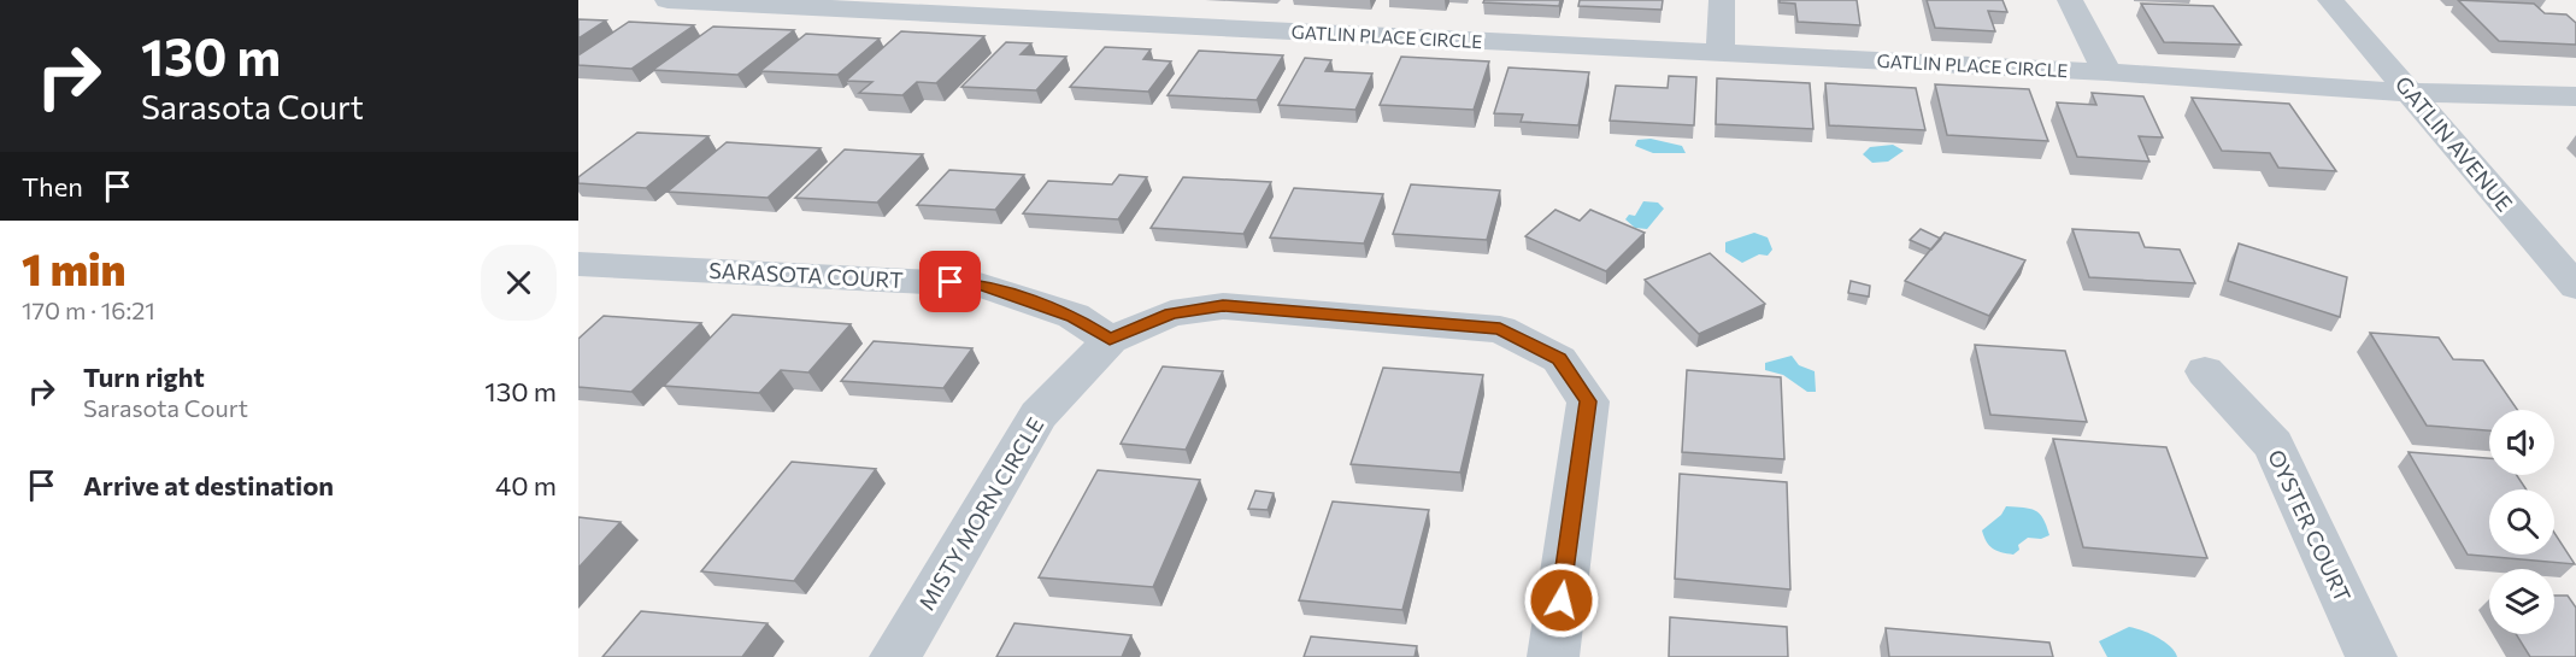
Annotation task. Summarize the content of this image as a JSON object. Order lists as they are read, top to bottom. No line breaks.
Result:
{"streets":{"street":["GATLIN PLACE CIRCLE","GATLIN AVENUE","SARASOTA COURT","MISTY MORN CIRCLE","OYSTER COURT"]},"crossings":[["GATLIN PLACE CIRCLE","GATLIN AVENUE"],["SARASOTA COURT","MISTY MORN CIRCLE"]],"page":{"turn":["130 m","Sarasota Court"],"then":"Then","heading":["1 min","170 m · 16:21"],"list":[{"name":"Turn right","note":"Sarasota Court","value":"130 m"},{"name":"Arrive at destination","value":"40 m"}]}}
